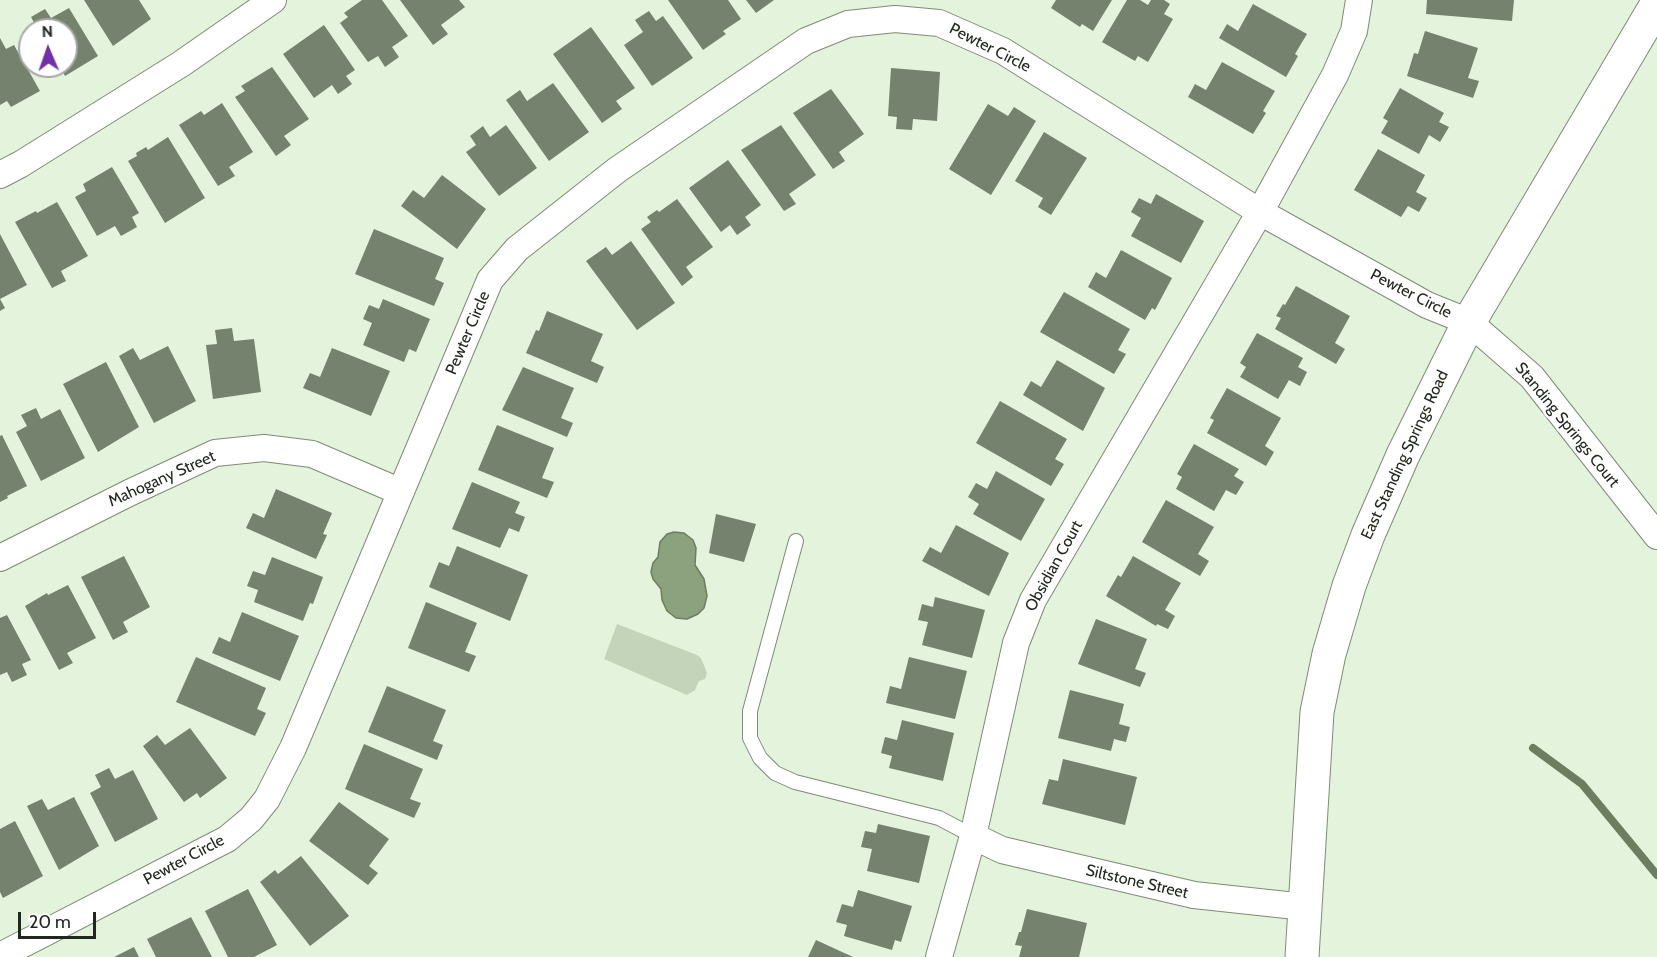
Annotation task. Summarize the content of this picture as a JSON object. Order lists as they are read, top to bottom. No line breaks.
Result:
{"streets":{"street":["Pewter Circle","Standing Springs Court","East Standing Springs Road","Mahogany Street","Obsidian Court","Siltstone Street"]},"crossings":[["Pewter Circle","Standing Springs Court"],["Pewter Circle","East Standing Springs Road"],["Pewter Circle","Mahogany Street"],["Pewter Circle","Obsidian Court"],["Standing Springs Court","East Standing Springs Road"],["East Standing Springs Road","Siltstone Street"],["Obsidian Court","Siltstone Street"]],"scale_bar":"20 m","north":"top"}
